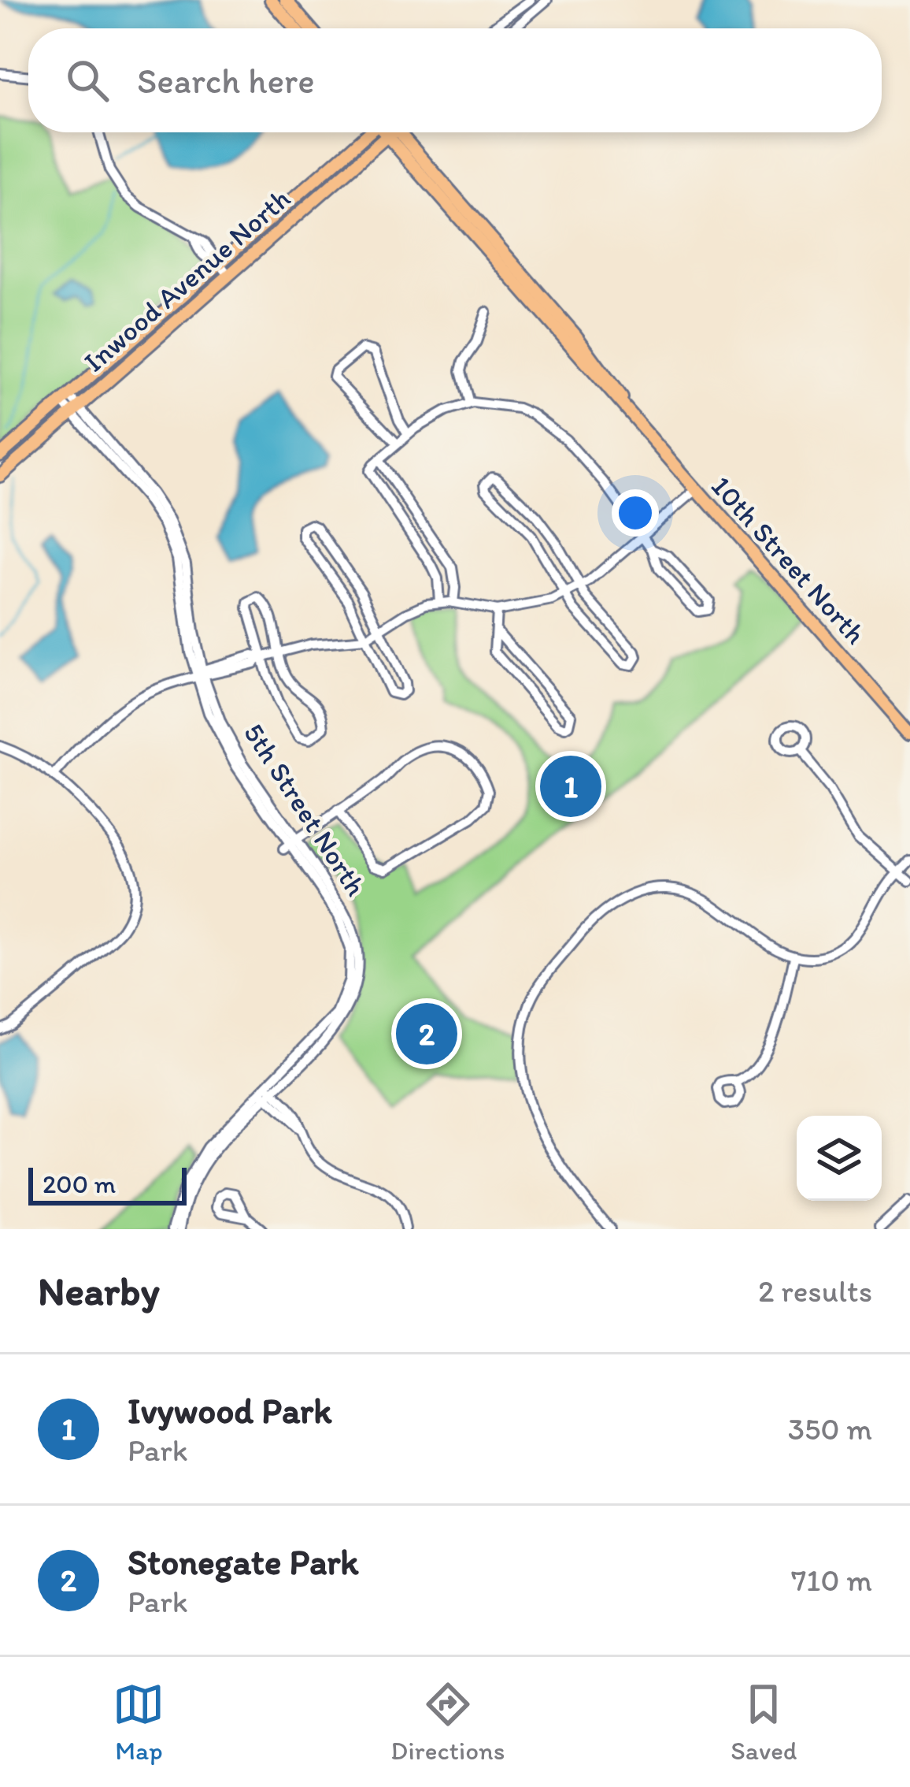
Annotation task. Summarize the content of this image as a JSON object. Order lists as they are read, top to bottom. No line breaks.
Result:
{"streets":{"main road":["Inwood Avenue North","10th Street North"],"street":["5th Street North"]},"crossings":[["Inwood Avenue North","5th Street North"]],"scale_bar":"200 m","page":{"search":"Search here","pins":["1","2"],"scale":"200 m","heading":["Nearby","2 results"],"list":[{"mark":"1","name":"Ivywood Park","note":"Park","value":"350 m"},{"mark":"2","name":"Stonegate Park","note":"Park","value":"710 m"}],"nav":["Map","Directions","Saved"]}}
